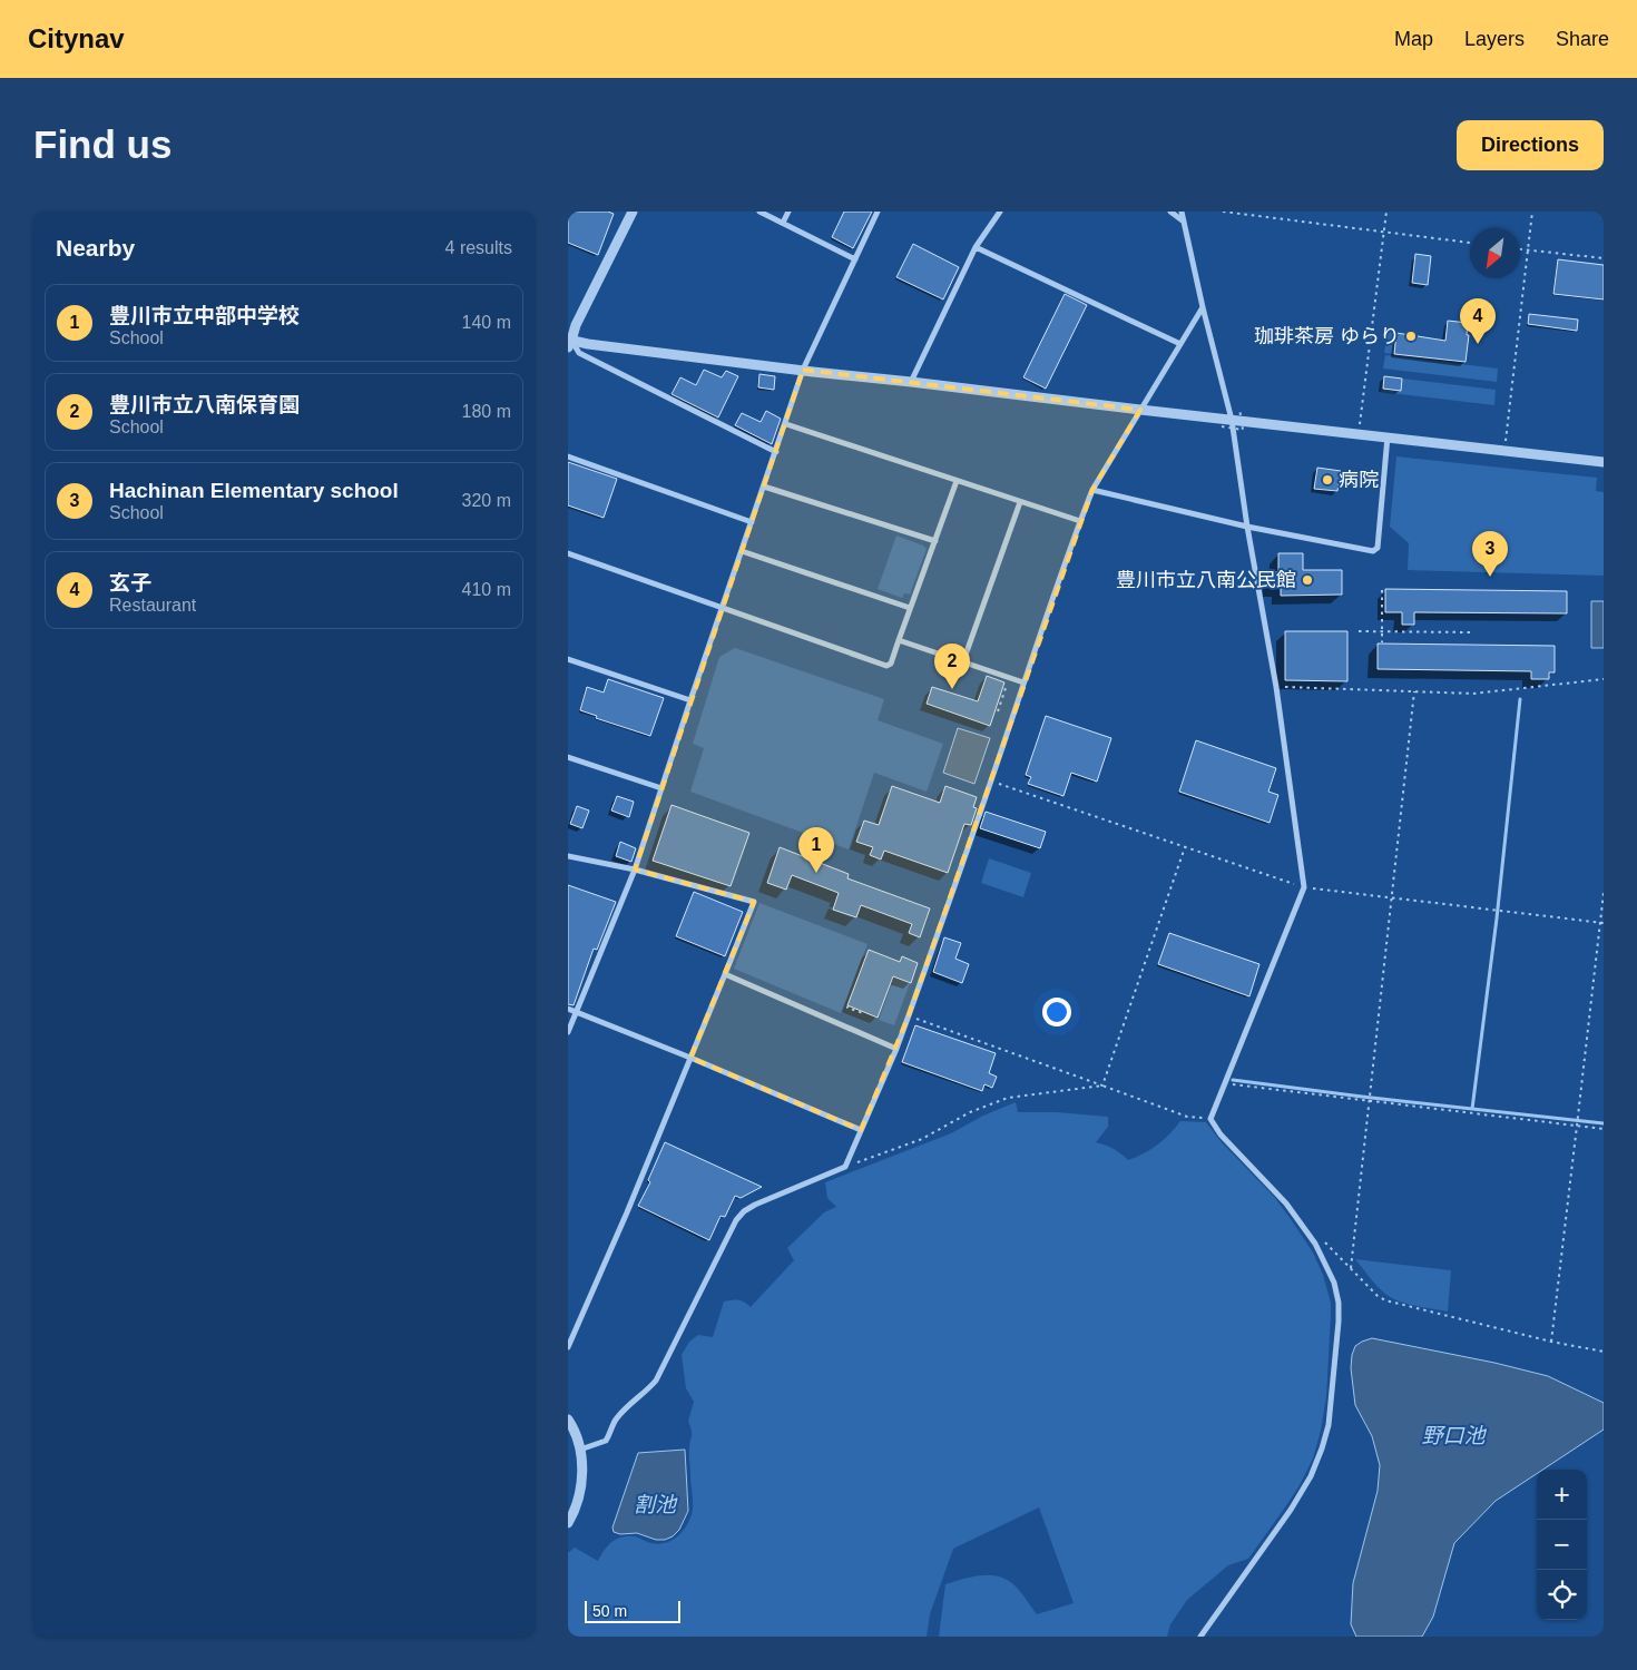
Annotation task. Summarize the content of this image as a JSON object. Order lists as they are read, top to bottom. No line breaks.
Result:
{"water":["野口池","割池"],"places":["珈琲茶房 ゆらり","病院","豊川市立八南公民館"],"scale_bar":"50 m","north":"bottom left","page":{"header":"Citynav","nav":["Map","Layers","Share"],"buttons":"Directions","title":"Find us","heading":["Nearby","4 results"],"list":[{"mark":"1","name":"豊川市立中部中学校","note":"School","value":"140 m"},{"mark":"2","name":"豊川市立八南保育園","note":"School","value":"180 m"},{"mark":"3","name":"Hachinan Elementary school","note":"School","value":"320 m"},{"mark":"4","name":"玄子","note":"Restaurant","value":"410 m"}],"pins":["4","3","2","1"],"map_buttons":["+","−"],"scale":"50 m"}}
